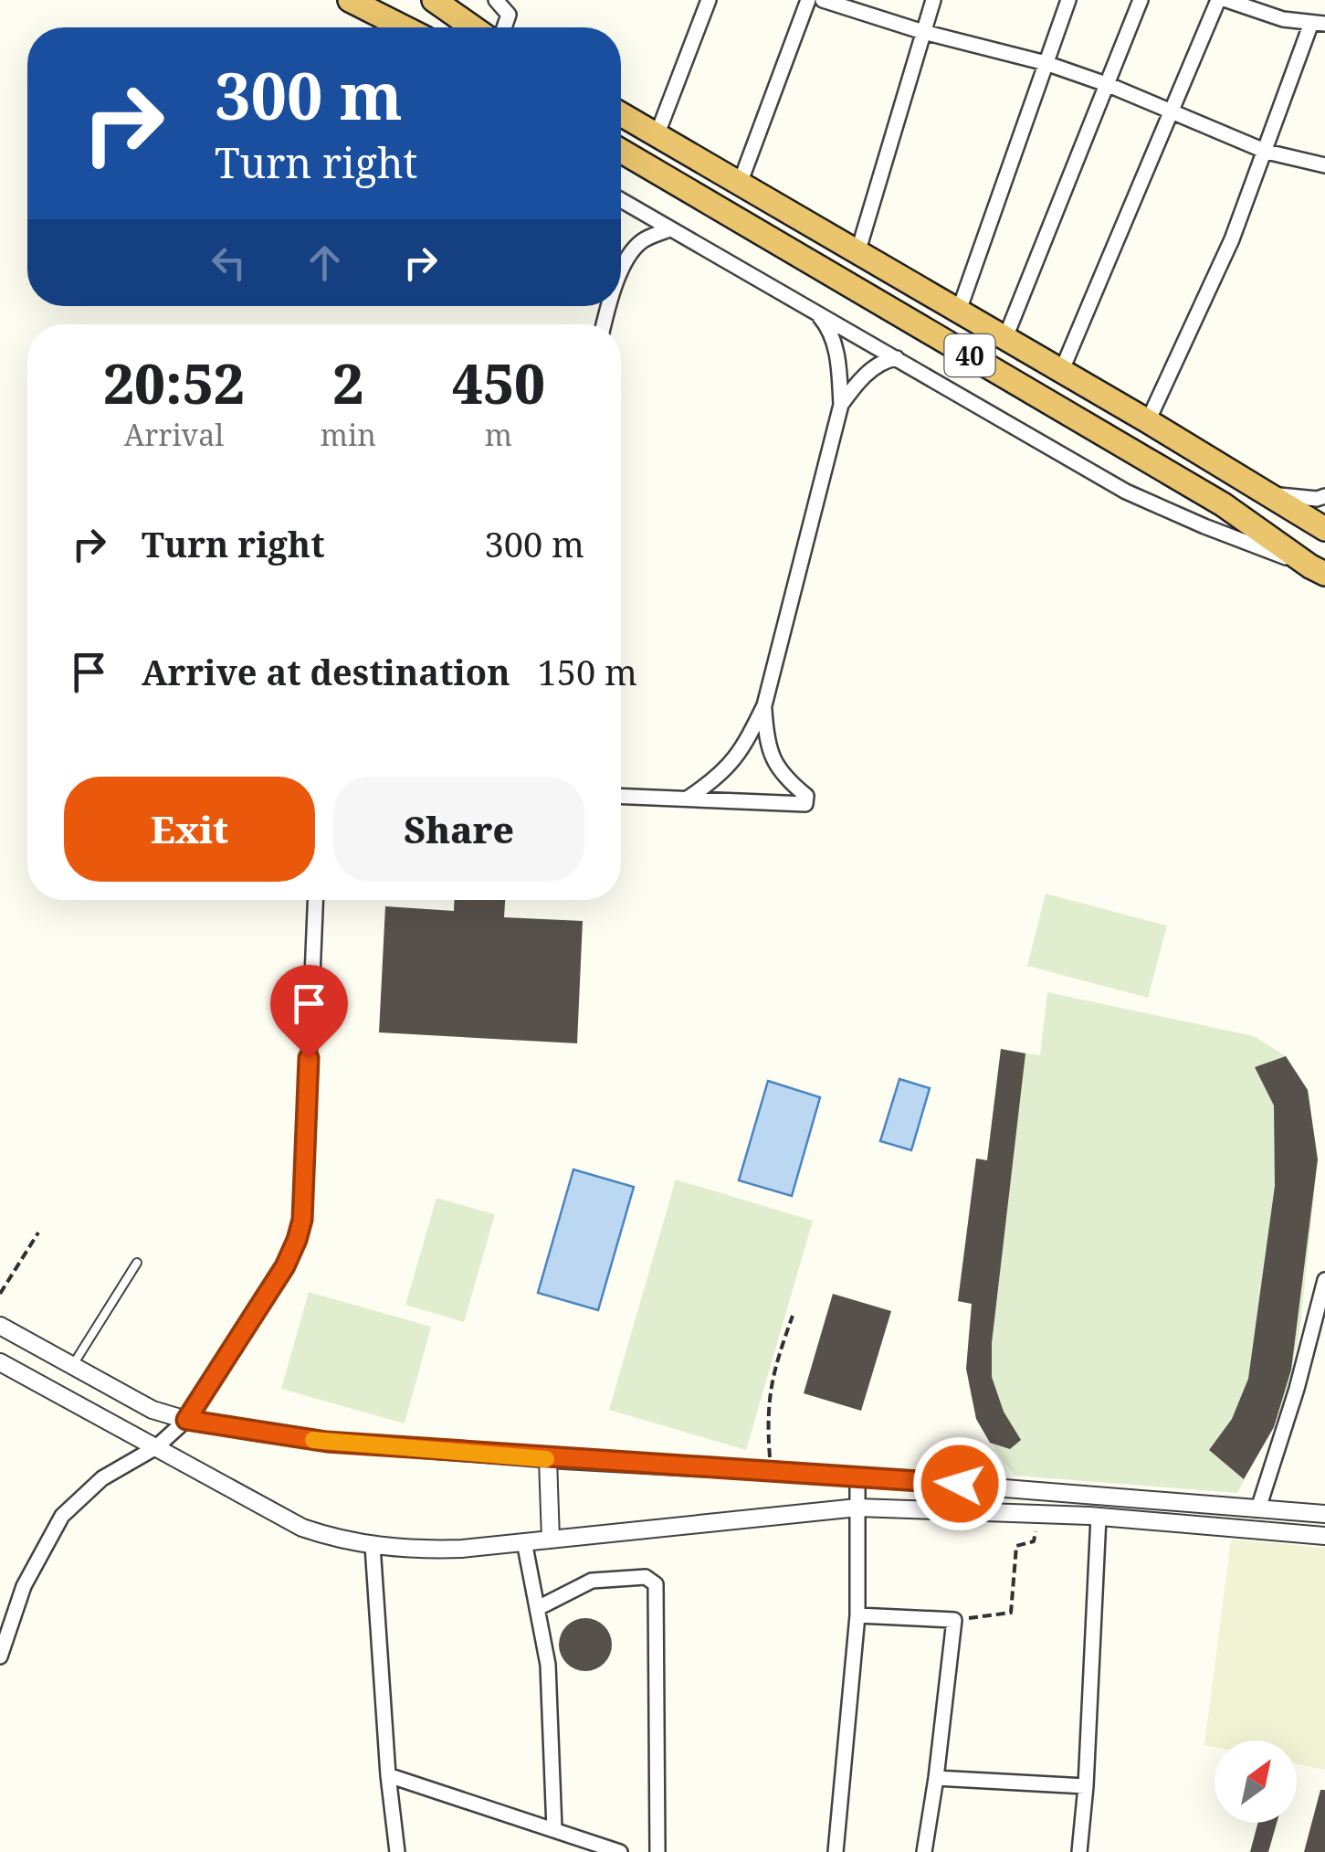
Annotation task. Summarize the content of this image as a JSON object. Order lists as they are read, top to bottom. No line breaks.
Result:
{"streets":{"highway":["40"]},"north":"top right","page":{"turn":["300 m","Turn right"],"eta":["20:52","Arrival","2","min","450","m"],"list":[{"name":"Turn right","value":"300 m"},{"name":"Arrive at destination","value":"150 m"}],"buttons":["Exit","Share"]}}
